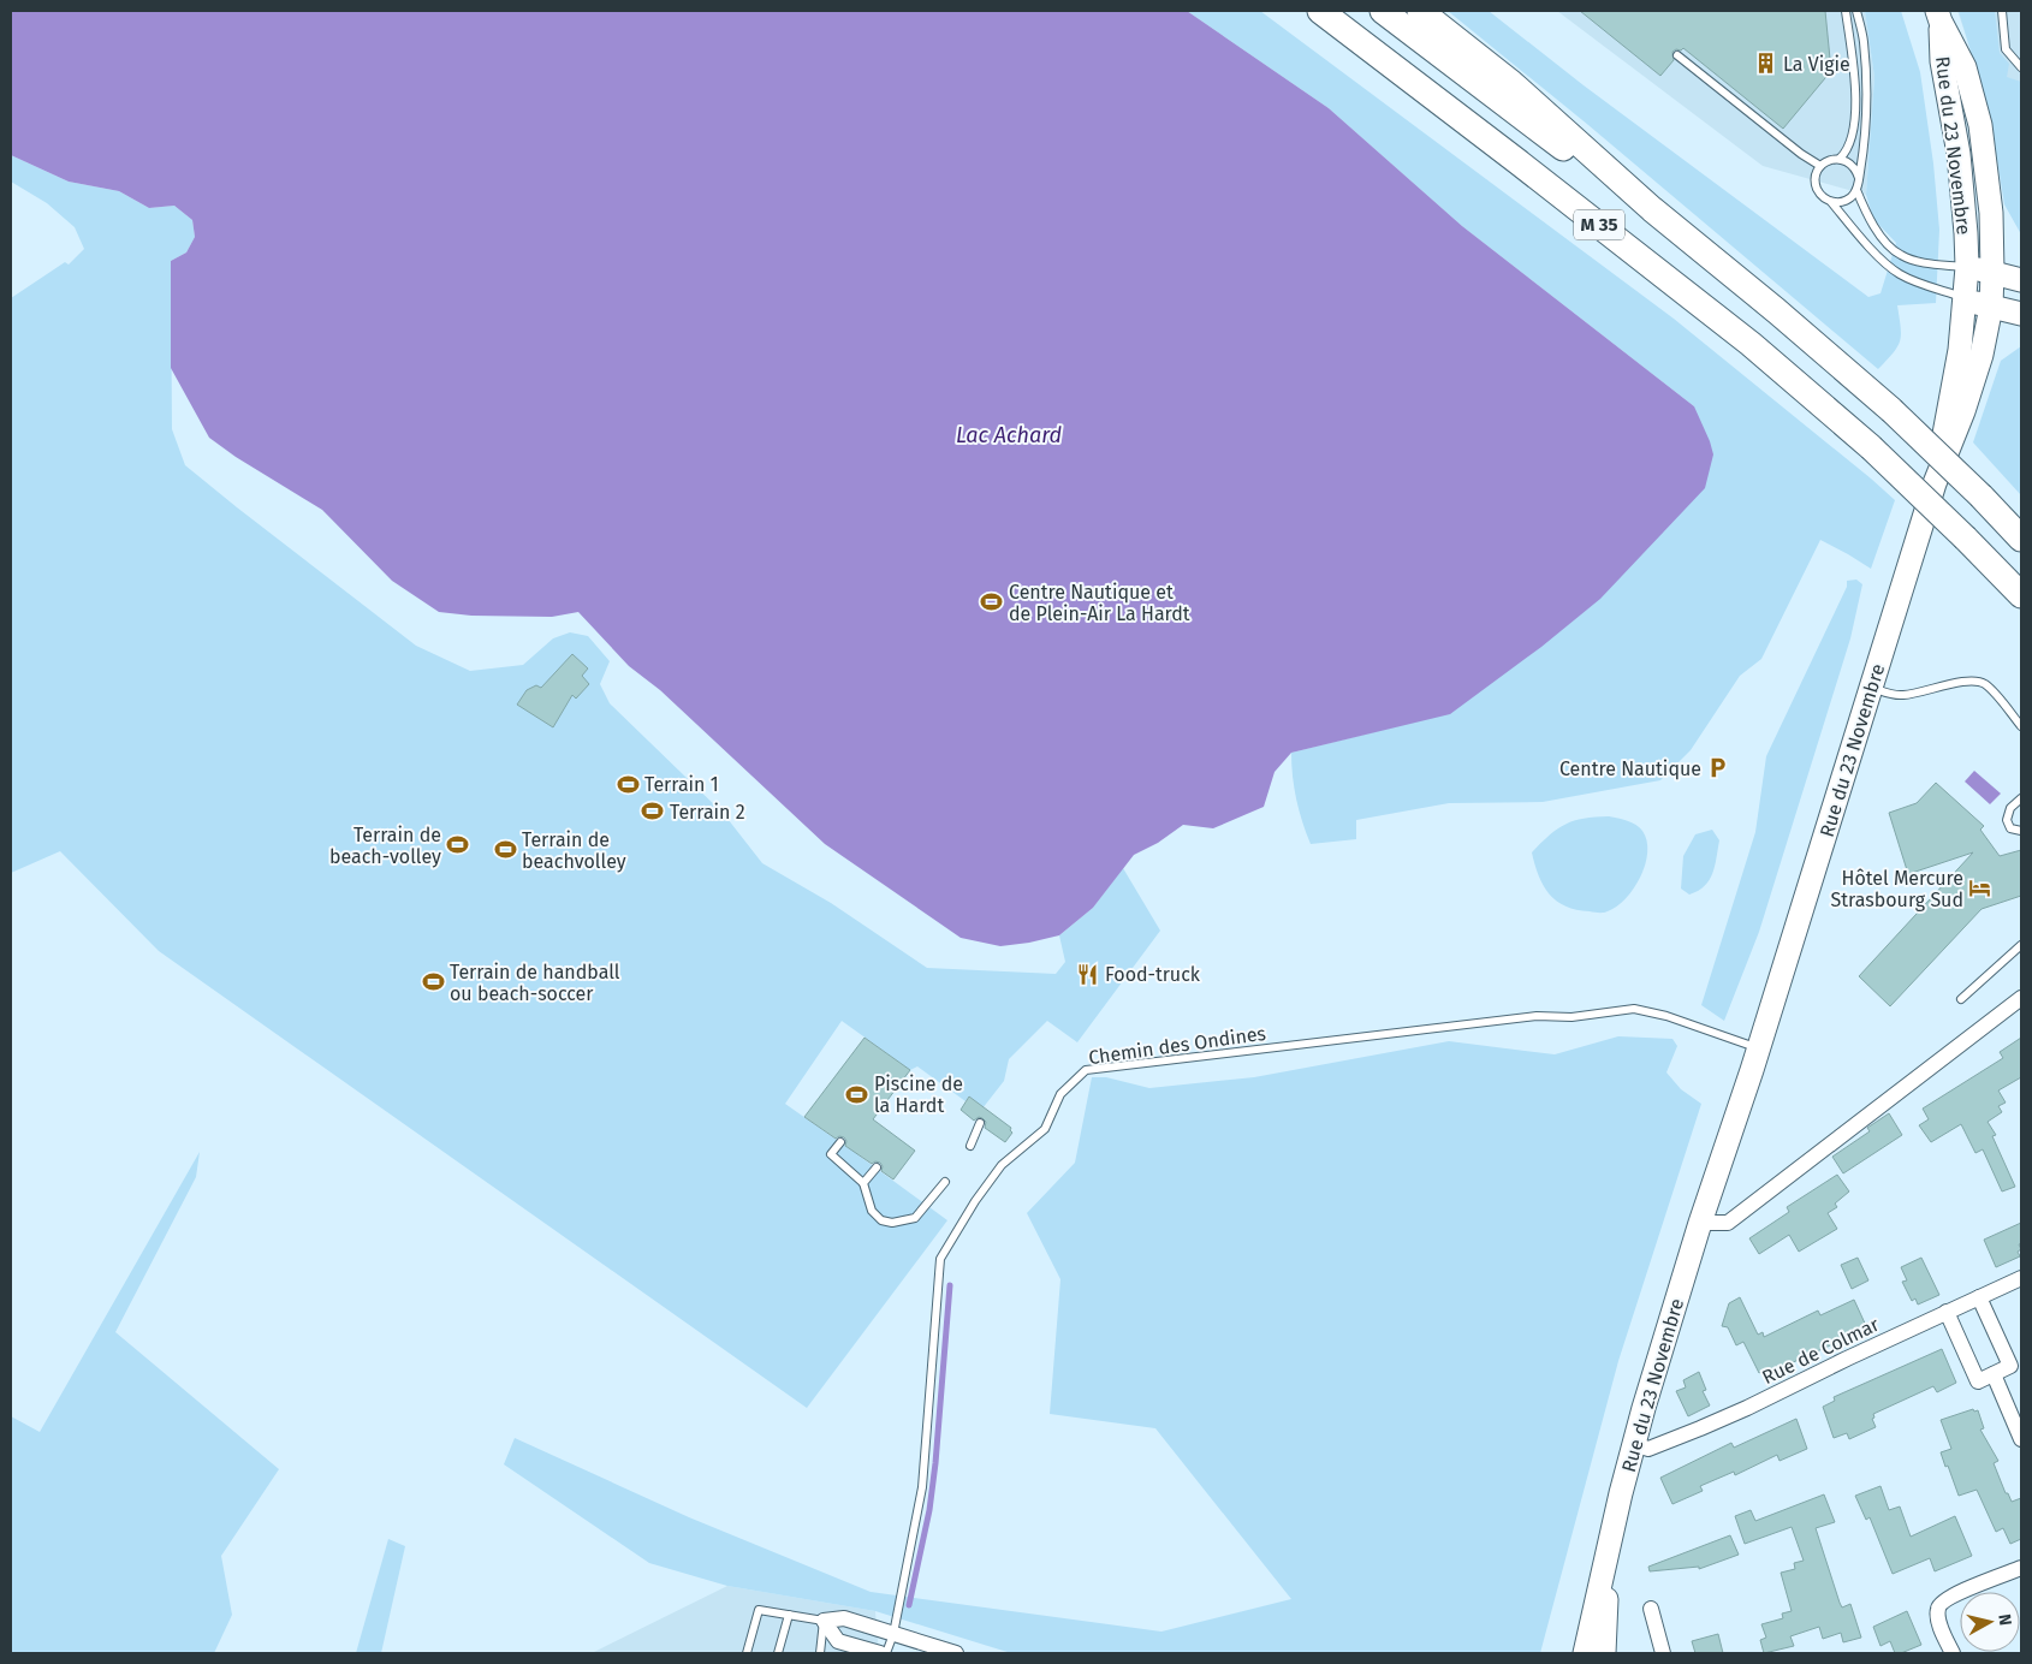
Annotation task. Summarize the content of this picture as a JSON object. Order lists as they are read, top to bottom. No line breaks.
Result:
{"streets":{"highway":["M 35"],"main road":["Rue du 23 Novembre"],"street":["Rue de Colmar"],"lane":["Chemin des Ondines"]},"crossings":[["Rue du 23 Novembre","Chemin des Ondines"],["Rue du 23 Novembre","Rue de Colmar"]],"water":["Lac Achard"],"places":{"building":["La Vigie"],"sports":["Centre Nautique et de Plein-Air La Hardt","Terrain 1","Terrain 2","Terrain de beach-volley","Terrain de beachvolley","Terrain de handball ou beach-soccer","Piscine de la Hardt"],"parking":["Centre Nautique"],"hotel":["Hôtel Mercure Strasbourg Sud"],"restaurant":["Food-truck"]},"north":"right"}
